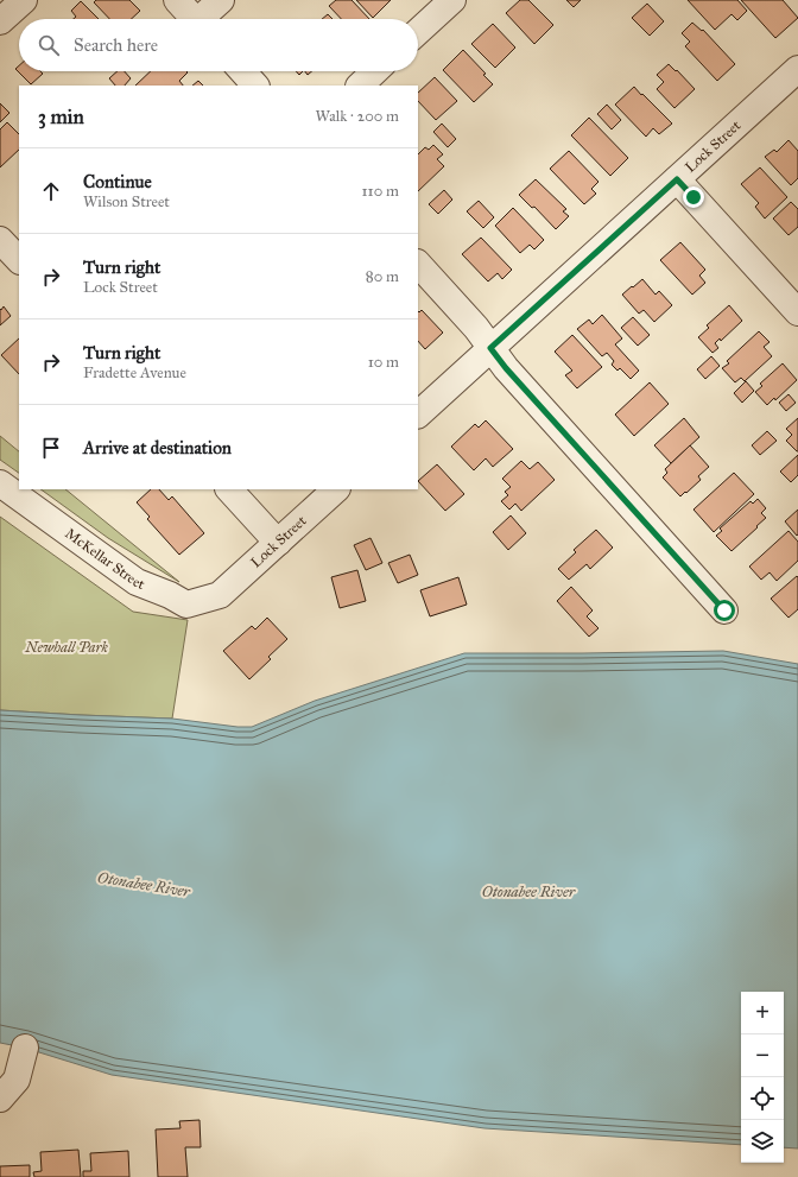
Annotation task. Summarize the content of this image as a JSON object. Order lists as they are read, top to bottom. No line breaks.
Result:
{"streets":{"street":["Lock Street","McKellar Street"]},"crossings":[["Lock Street","McKellar Street"]],"water":["Otonabee River"],"parks":["Newhall Park"],"page":{"search":"Search here","heading":["3 min","Walk · 200 m"],"list":[["Continue","Wilson Street","110 m"],["Turn right","Lock Street","80 m"],["Turn right","Fradette Avenue","10 m"],"Arrive at destination"],"map_buttons":["+","−"]}}
